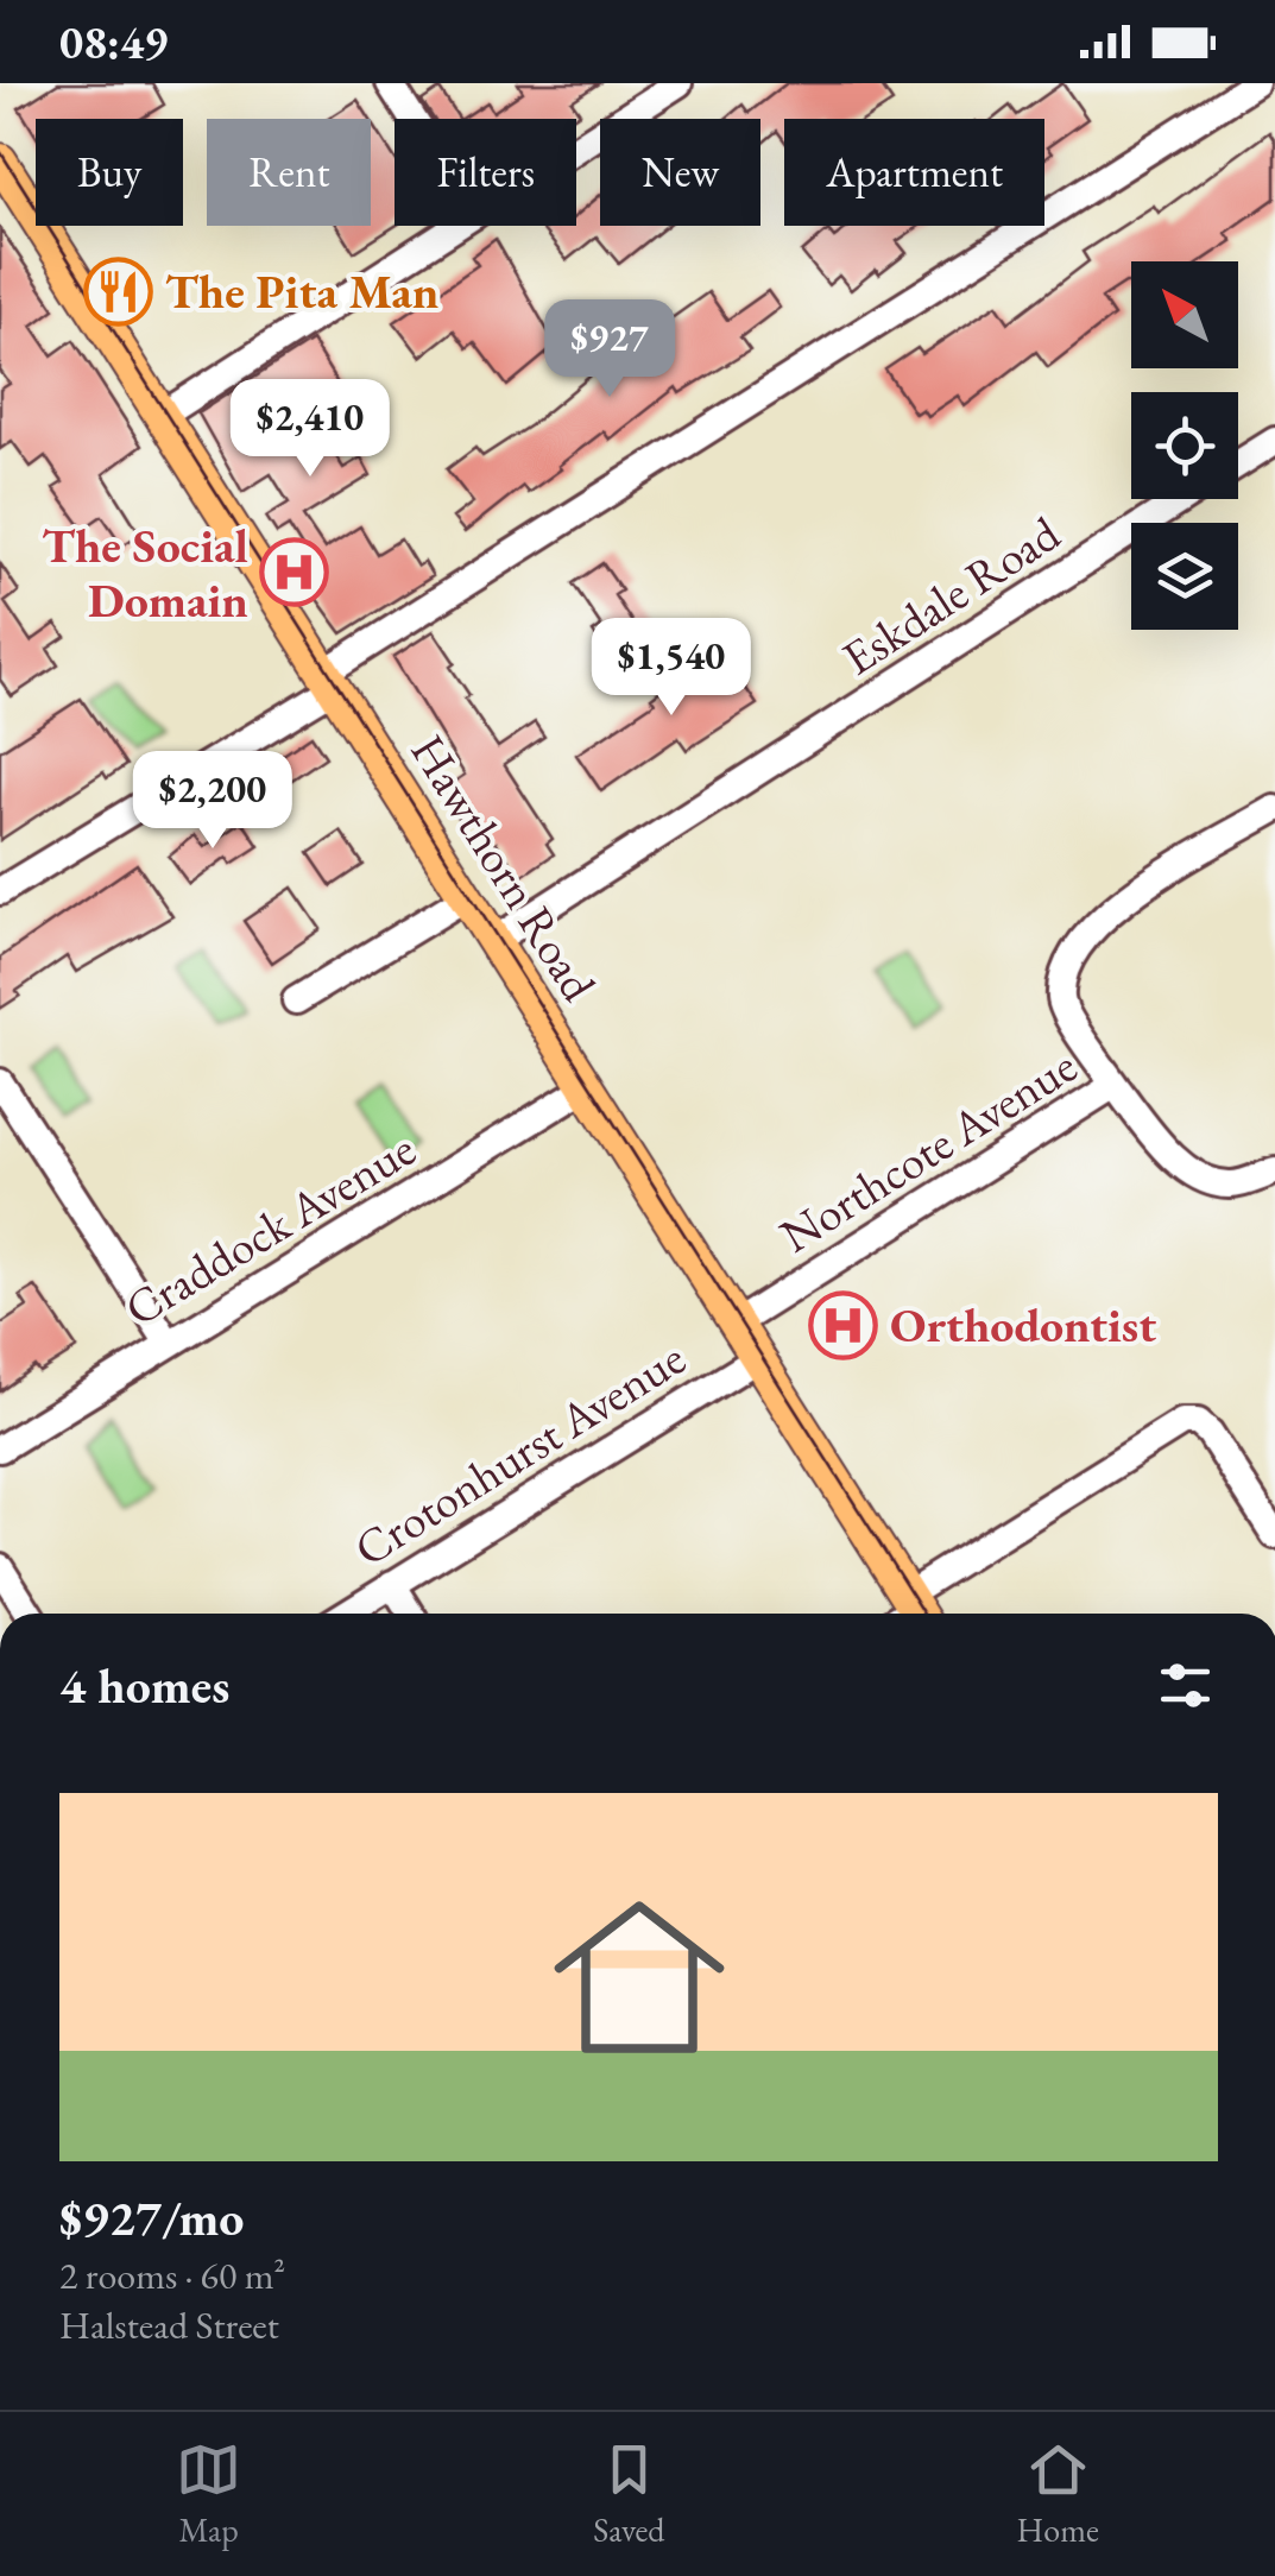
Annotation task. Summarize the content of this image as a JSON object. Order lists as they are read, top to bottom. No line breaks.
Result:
{"streets":{"main road":["Hawthorn Road"],"street":["Eskdale Road","Northcote Avenue","Craddock Avenue","Crotonhurst Avenue"]},"crossings":[["Eskdale Road","Hawthorn Road"],["Hawthorn Road","Northcote Avenue"],["Hawthorn Road","Craddock Avenue"],["Hawthorn Road","Crotonhurst Avenue"]],"places":{"restaurant":["The Pita Man"],"hospital":["The Social Domain","Orthodontist"]},"north":"top left","page":{"status":"08:49","chip":["Buy","Rent","Filters","New","Apartment"],"price":["$927","$2,410","$1,540","$2,200"],"heading":"4 homes","list":[{"name":"$927/mo","note":"2 rooms · 60 m² · Halstead Street"}],"tabs":["Map","Saved","Home"]}}
